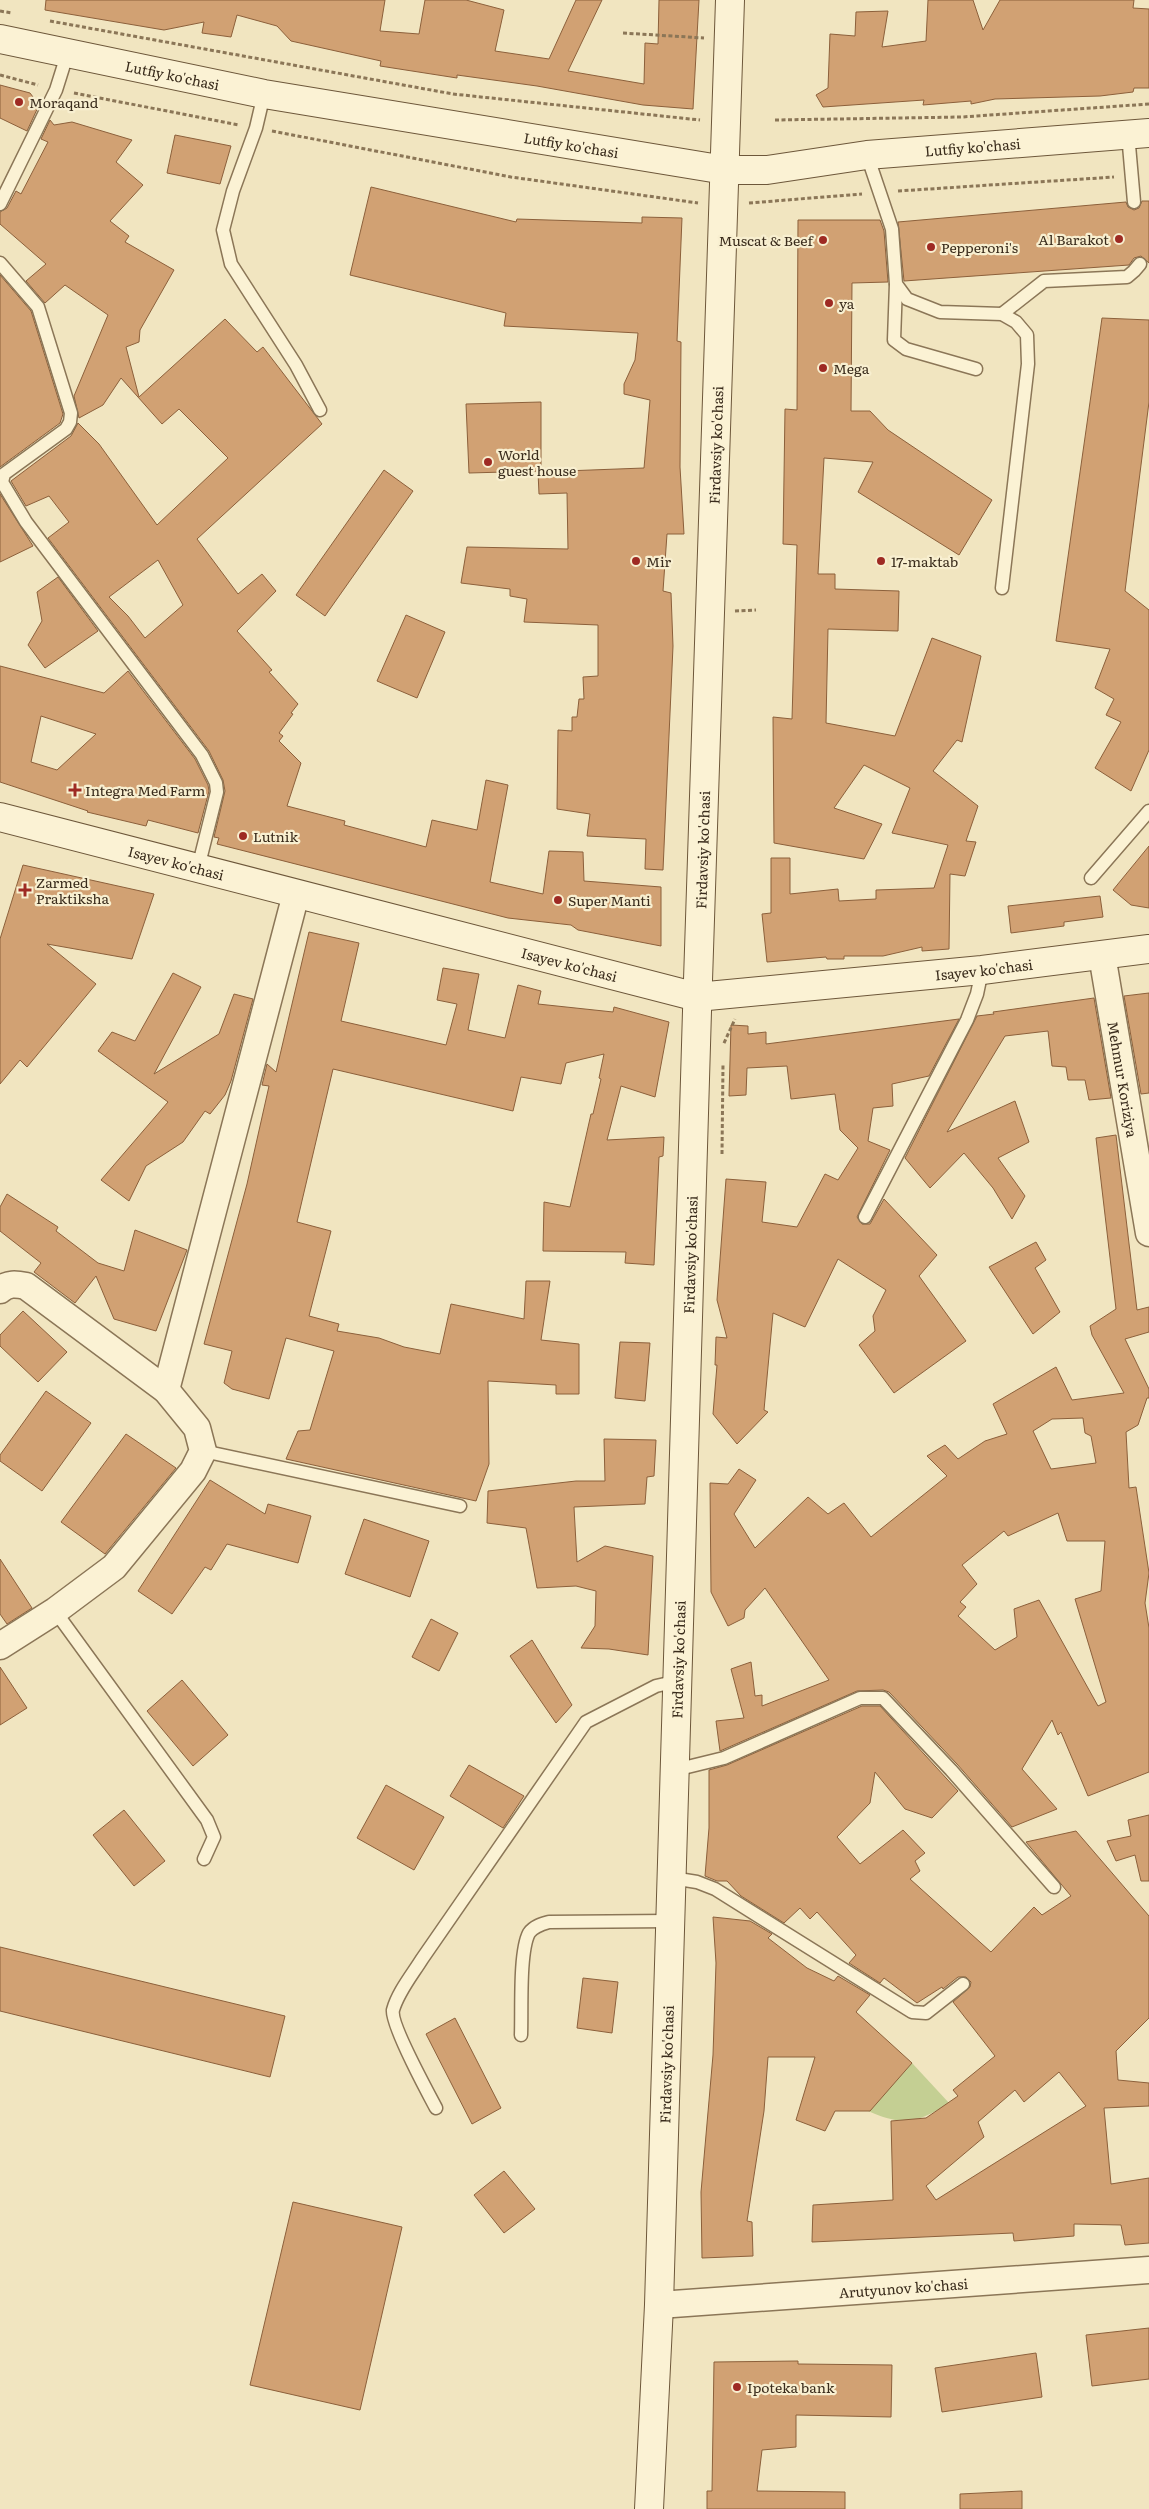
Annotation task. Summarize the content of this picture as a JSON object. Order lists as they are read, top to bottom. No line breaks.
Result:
{"streets":{"main road":["Lutfiy ko'chasi","Firdavsiy ko'chasi","Isayev ko'chasi"],"street":["Mehmur Koriziya","Arutyunov ko'chasi"]},"crossings":[["Lutfiy ko'chasi","Firdavsiy ko'chasi"],["Firdavsiy ko'chasi","Isayev ko'chasi"],["Firdavsiy ko'chasi","Arutyunov ko'chasi"],["Isayev ko'chasi","Mehmur Koriziya"]],"places":{"other":["Moraqand","Al Barakot","Muscat & Beef","Pepperoni's","ya","Mega","World guest house","Mir","17-maktab","Lutnik","Super Manti","Ipoteka bank"],"health":["Integra Med Farm","Zarmed Praktiksha"]}}
